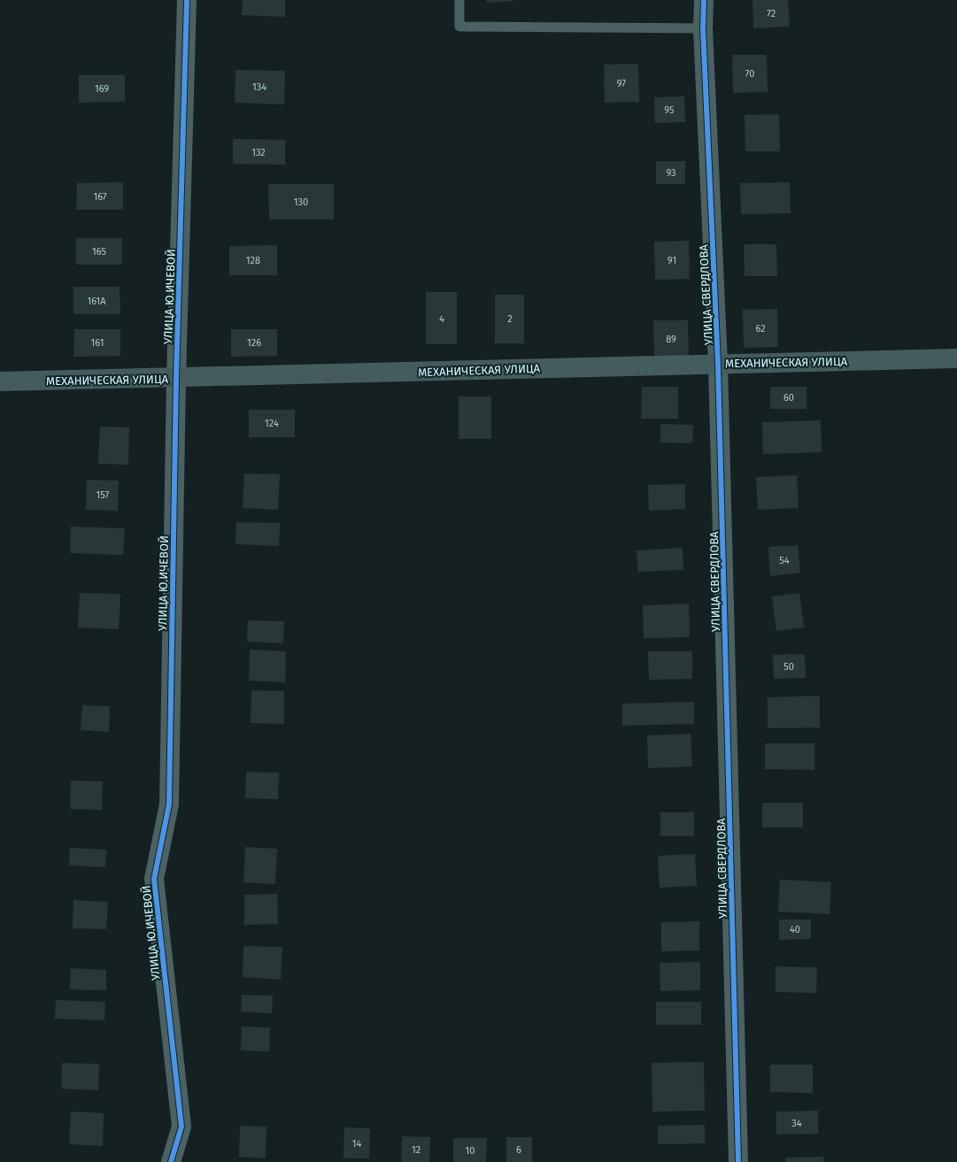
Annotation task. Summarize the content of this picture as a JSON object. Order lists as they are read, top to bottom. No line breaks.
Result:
{"streets":{"street":["УЛИЦА СВЕРДЛОВА","УЛИЦА Ю.ИЧЕВОЙ","МЕХАНИЧЕСКАЯ УЛИЦА"]},"crossings":[["УЛИЦА СВЕРДЛОВА","МЕХАНИЧЕСКАЯ УЛИЦА"],["УЛИЦА Ю.ИЧЕВОЙ","МЕХАНИЧЕСКАЯ УЛИЦА"]],"house_numbers":["72","70","97","134","169","95","132","93","167","130","165","128","91","161А","4","2","62","89","161","126","60","124","157","54","50","40","34","14","12","6","10"]}
